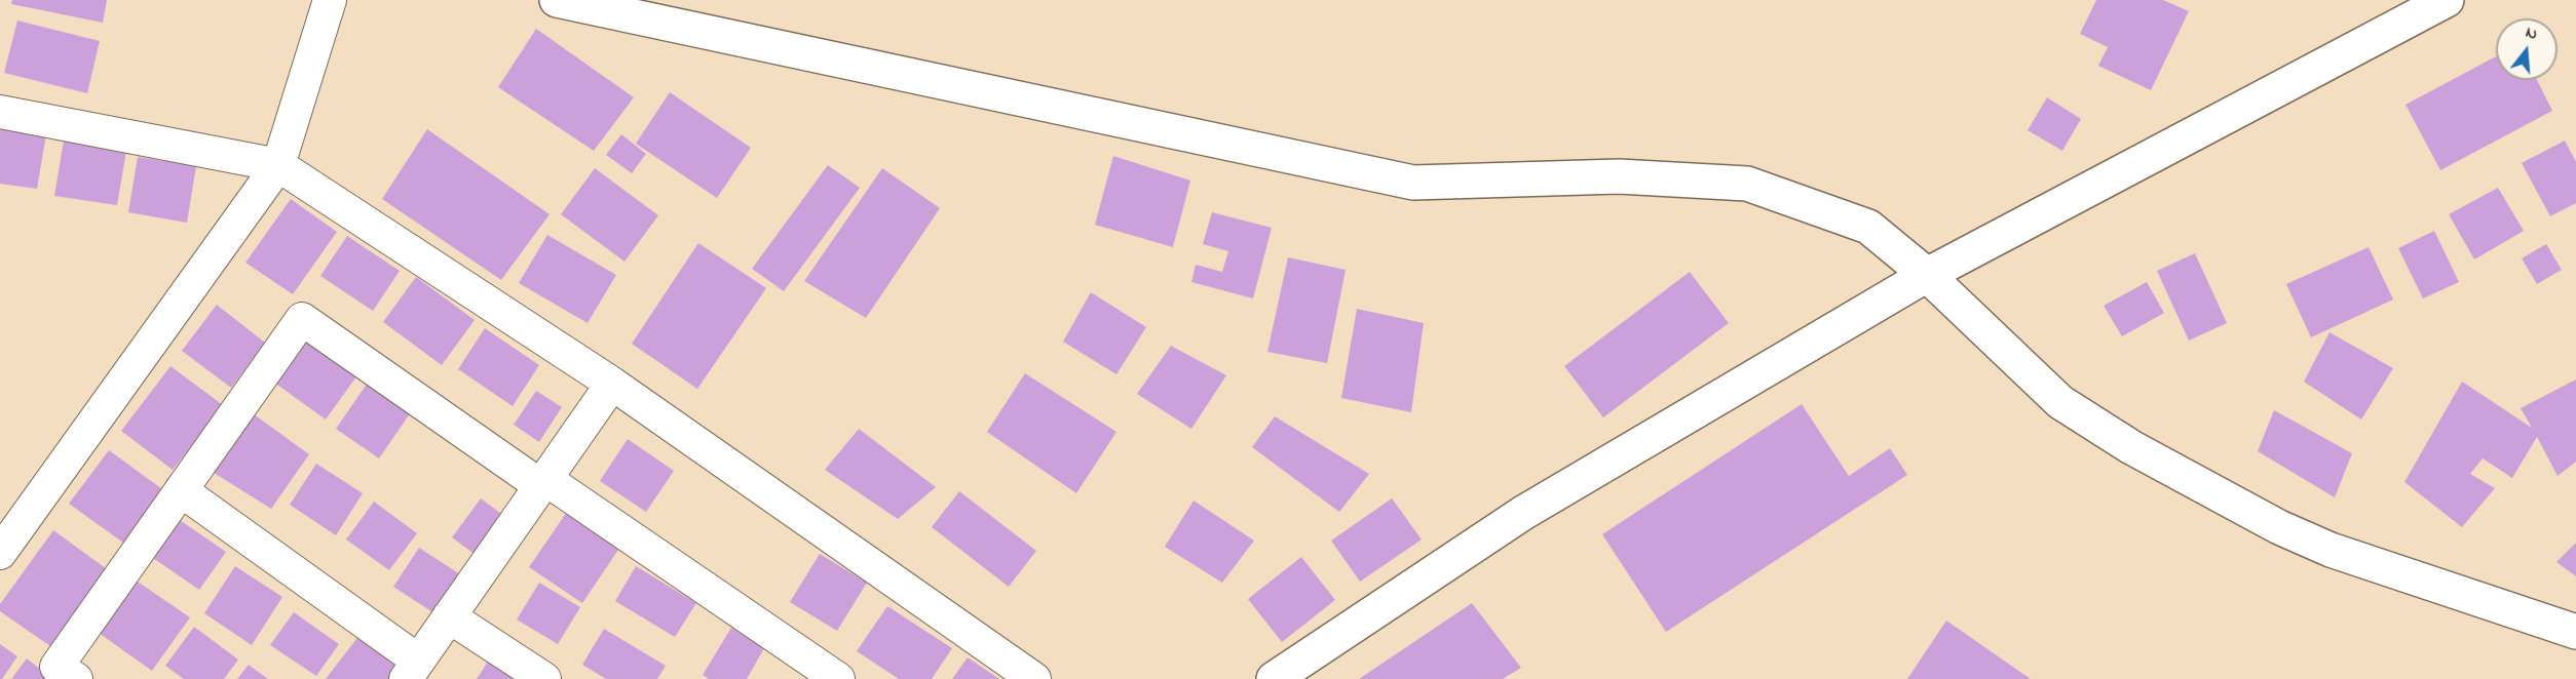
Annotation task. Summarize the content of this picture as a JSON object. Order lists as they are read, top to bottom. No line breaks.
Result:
{"north":"top"}
